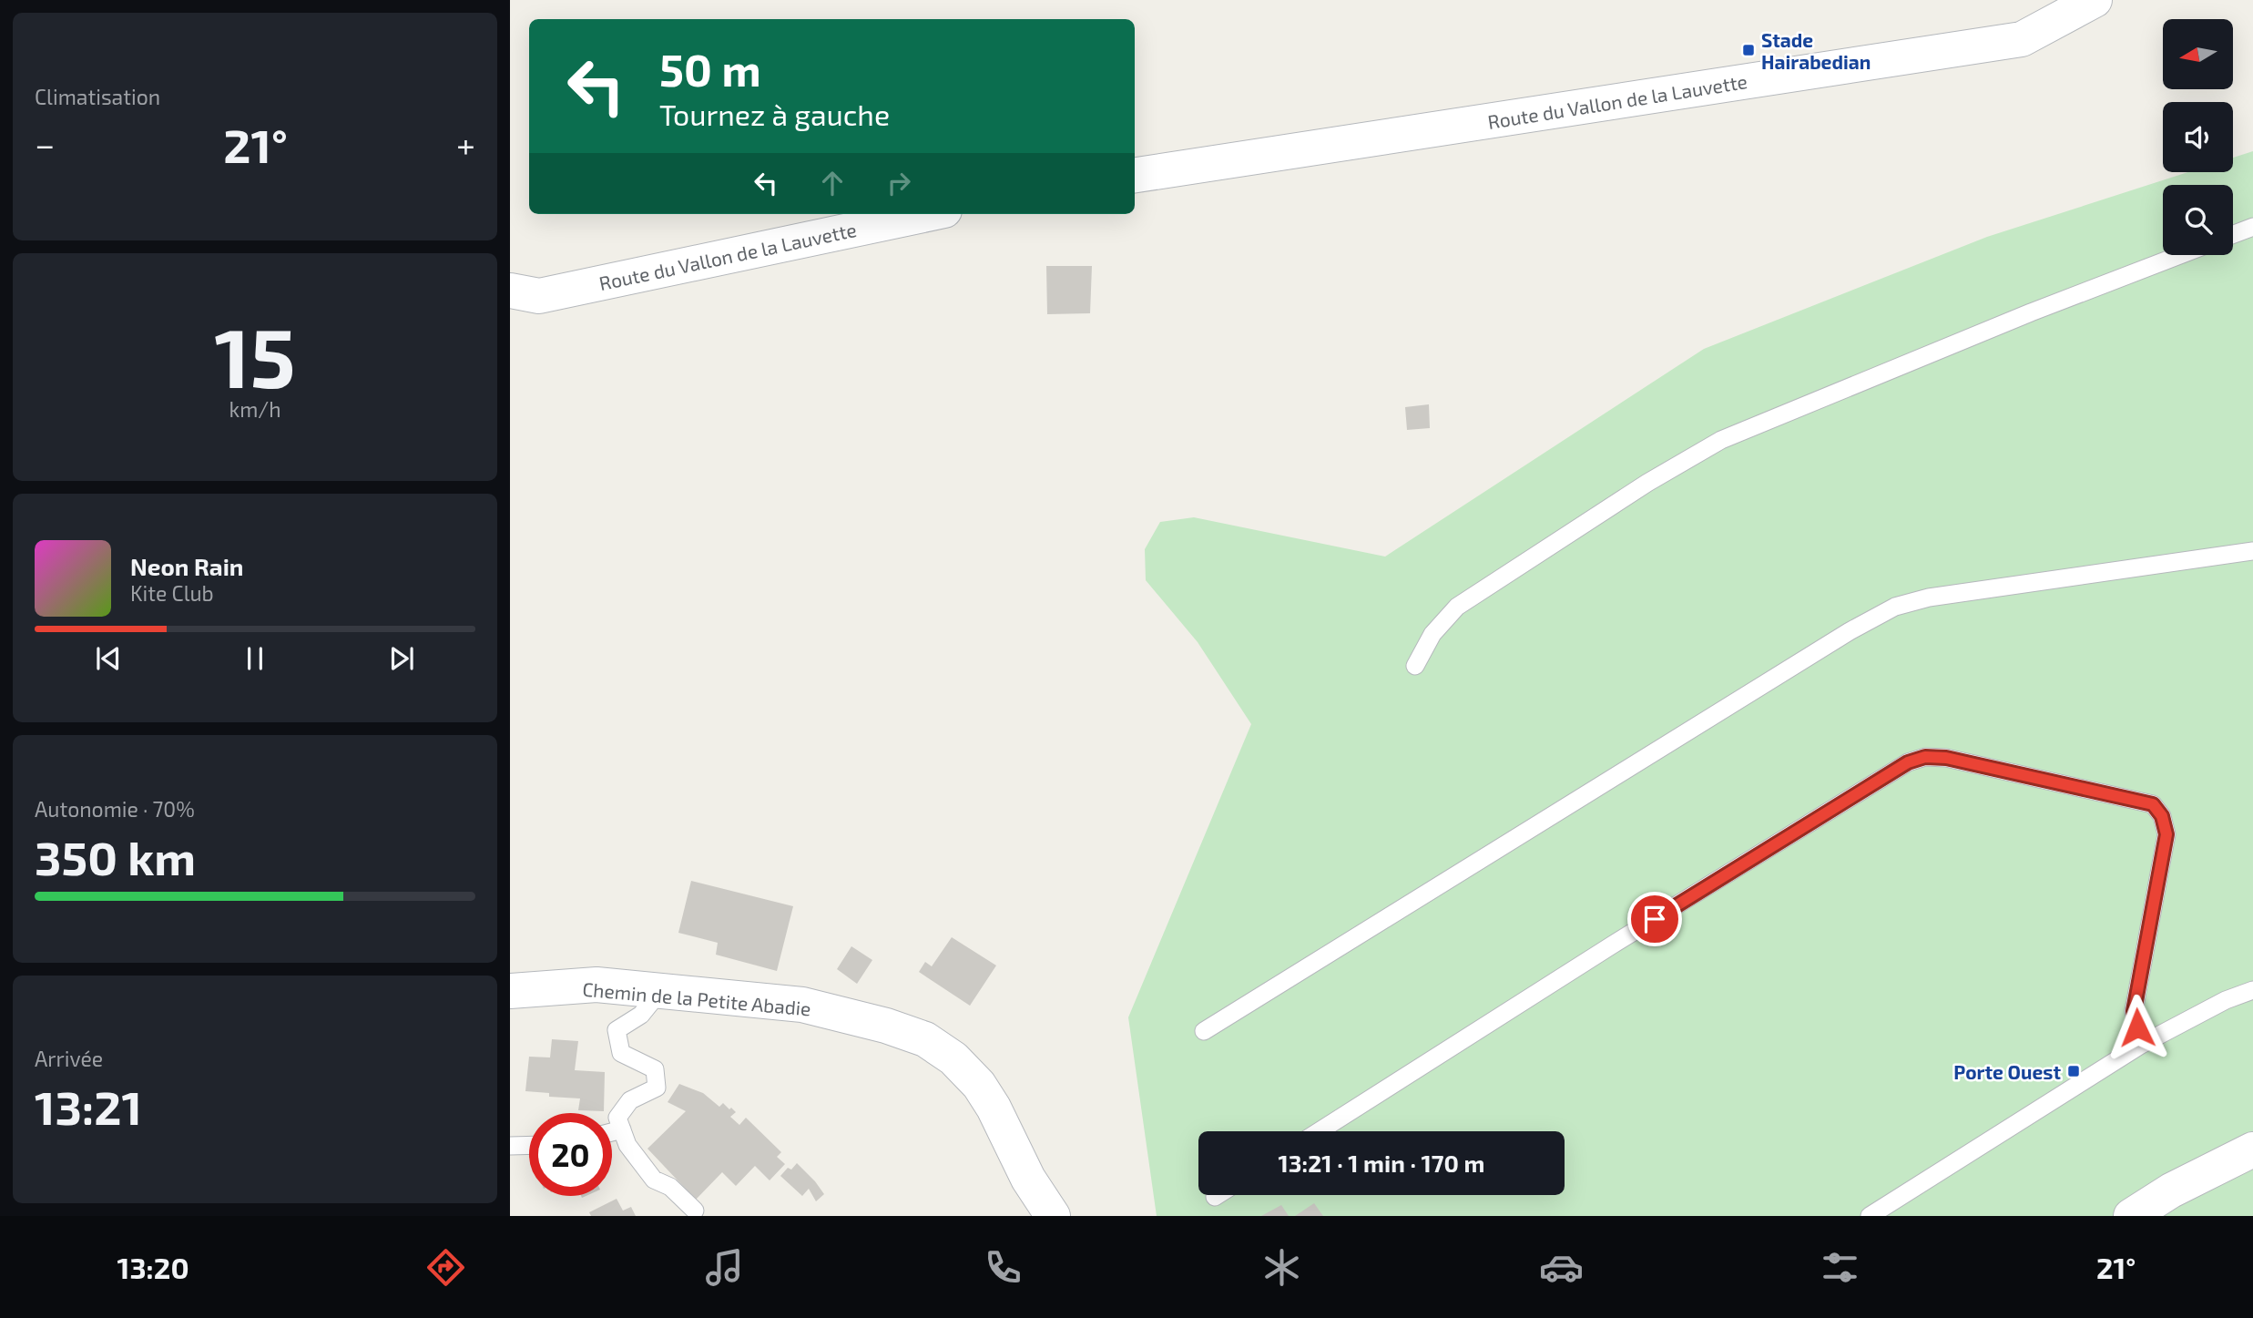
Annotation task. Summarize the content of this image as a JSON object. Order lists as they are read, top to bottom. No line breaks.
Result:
{"streets":{"street":["Route du Vallon de la Lauvette","Chemin de la Petite Abadie"]},"places":{"transit":["Stade Hairabedian","Porte Ouest"]},"north":"left","page":{"tile":["Climatisation",["15","km/h"],["Autonomie · 70%","350 km"],["Arrivée","13:21"]],"turn":["50 m","Tournez à gauche"],"heat":["−","21°","+"],"song":["Neon Rain","Kite Club"],"limit":"20","trip":"13:21 · 1 min · 170 m","tabs":["13:20","21°"]}}
